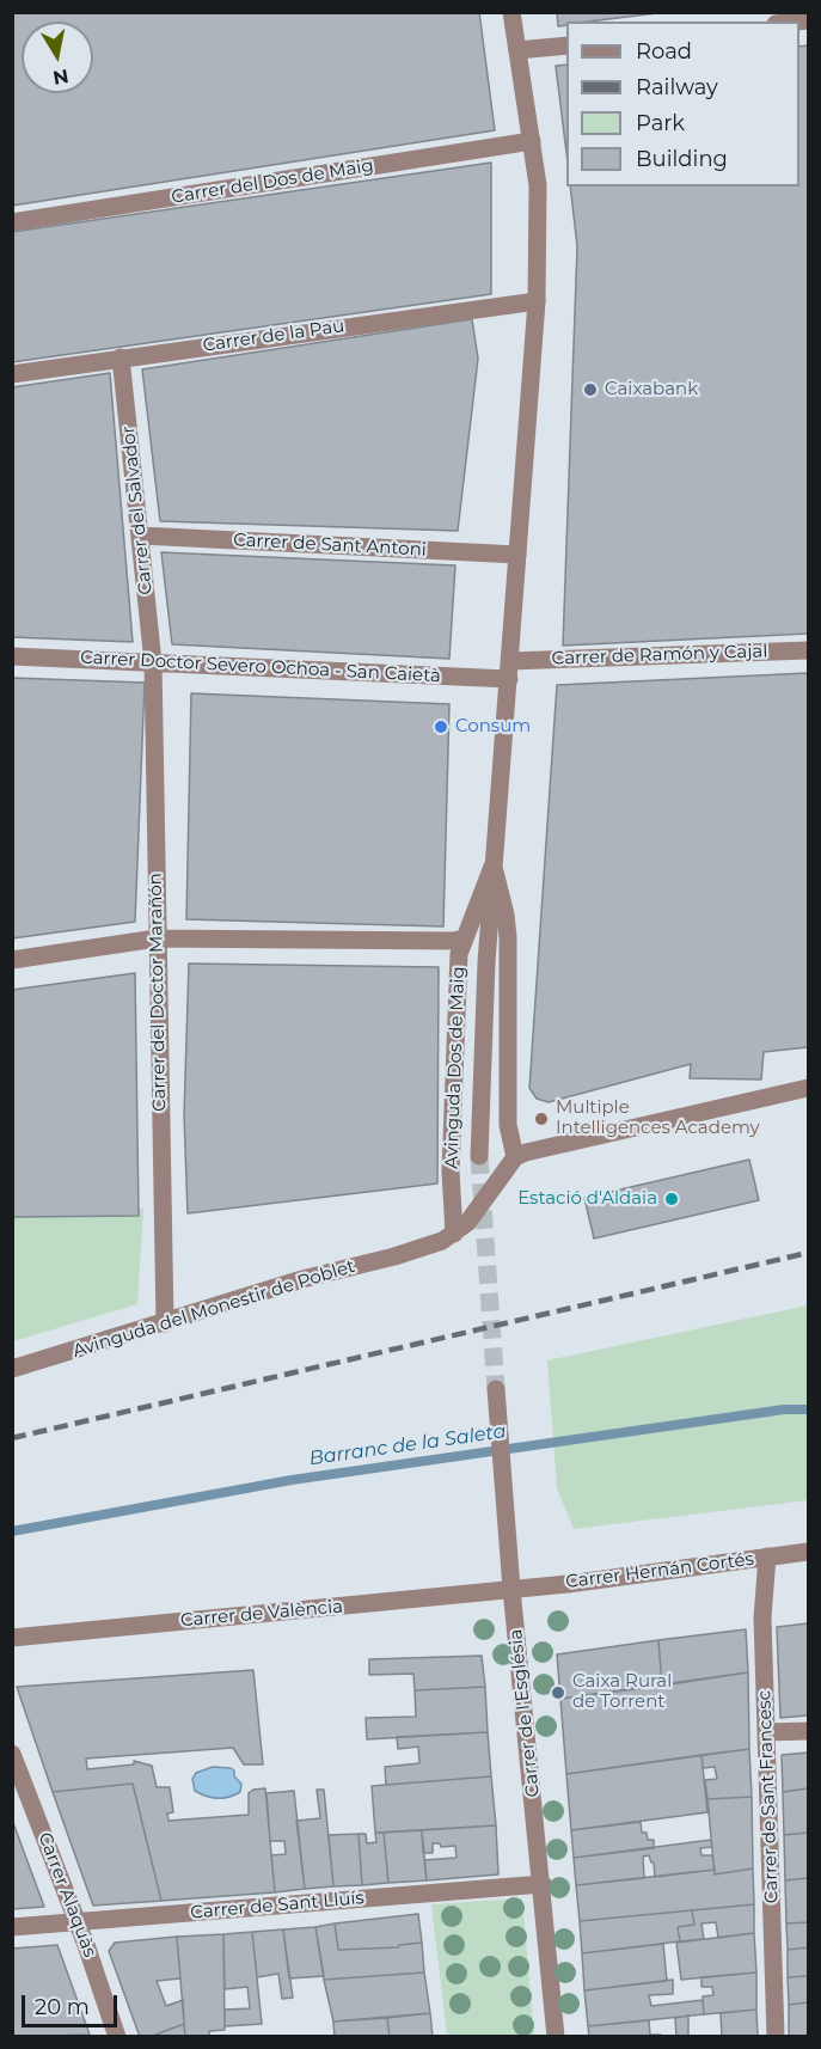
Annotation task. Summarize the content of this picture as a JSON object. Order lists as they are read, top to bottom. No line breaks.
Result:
{"streets":{"street":["Carrer del Dos de Maig","Carrer de la Pau","Carrer del Salvador","Carrer de Sant Antoni","Carrer de Ramón y Cajal","Carrer Doctor Severo Ochoa - San Caietà","Carrer del Doctor Marañón","Avinguda Dos de Maig","Avinguda del Monestir de Poblet","Carrer Hernán Cortés","Carrer de València","Carrer de l'Església","Carrer de Sant Francesc","Carrer Alaquàs","Carrer de Sant Lluís"]},"crossings":[["Carrer del Dos de Maig","Avinguda Dos de Maig"],["Carrer de la Pau","Carrer del Salvador"],["Carrer de la Pau","Avinguda Dos de Maig"],["Carrer del Salvador","Carrer de Sant Antoni"],["Carrer del Salvador","Carrer Doctor Severo Ochoa - San Caietà"],["Carrer del Salvador","Carrer del Doctor Marañón"],["Carrer de Sant Antoni","Avinguda Dos de Maig"],["Carrer de Ramón y Cajal","Carrer Doctor Severo Ochoa - San Caietà"],["Carrer de Ramón y Cajal","Avinguda Dos de Maig"],["Carrer Doctor Severo Ochoa - San Caietà","Carrer del Doctor Marañón"],["Carrer Doctor Severo Ochoa - San Caietà","Avinguda Dos de Maig"],["Carrer del Doctor Marañón","Avinguda del Monestir de Poblet"],["Avinguda Dos de Maig","Avinguda del Monestir de Poblet"],["Carrer Hernán Cortés","Carrer de València"],["Carrer Hernán Cortés","Carrer de l'Església"],["Carrer Hernán Cortés","Carrer de Sant Francesc"],["Carrer de València","Carrer de l'Església"],["Carrer de l'Església","Carrer de Sant Lluís"],["Carrer Alaquàs","Carrer de Sant Lluís"]],"water":["Barranc de la Saleta"],"places":["Caixabank","Consum","Multiple Intelligences Academy","Estació d'Aldaia","Caixa Rural de Torrent"],"legend":["Road","Railway","Park","Building"],"scale_bar":"20 m","north":"bottom"}
